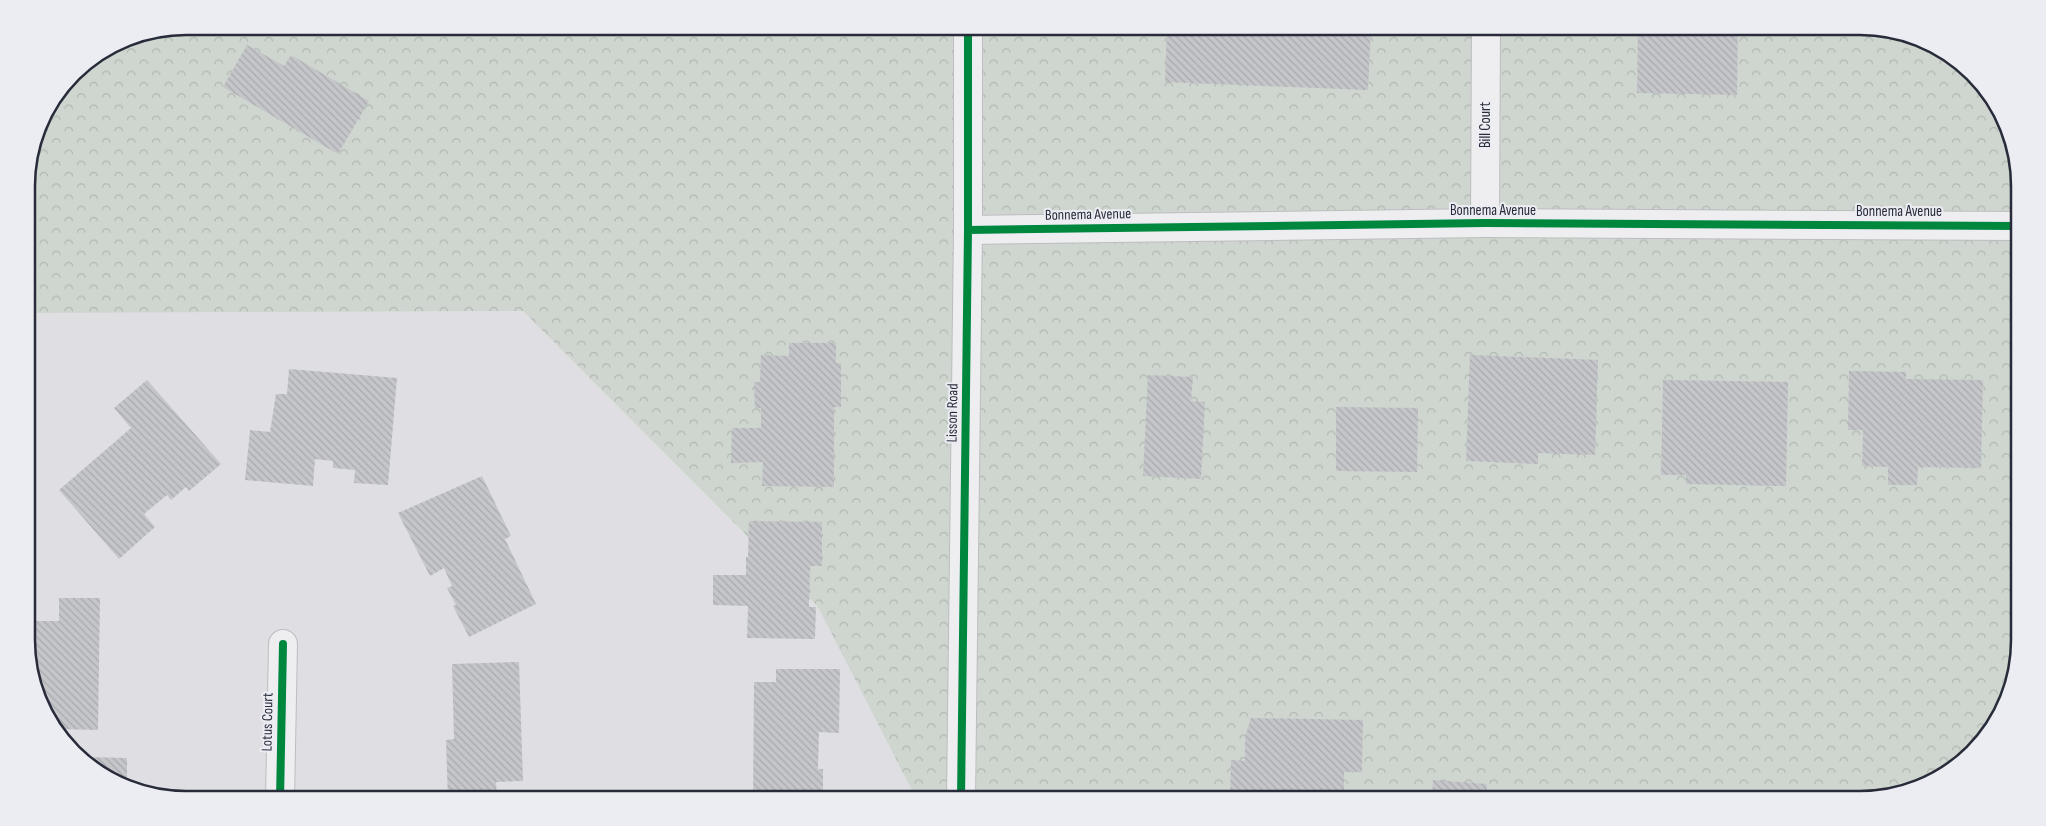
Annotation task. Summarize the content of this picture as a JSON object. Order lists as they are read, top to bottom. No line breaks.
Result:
{"streets":{"street":["Bill Court","Bonnema Avenue","Lisson Road","Lotus Court"]},"crossings":[["Bill Court","Bonnema Avenue"],["Bonnema Avenue","Lisson Road"]]}
